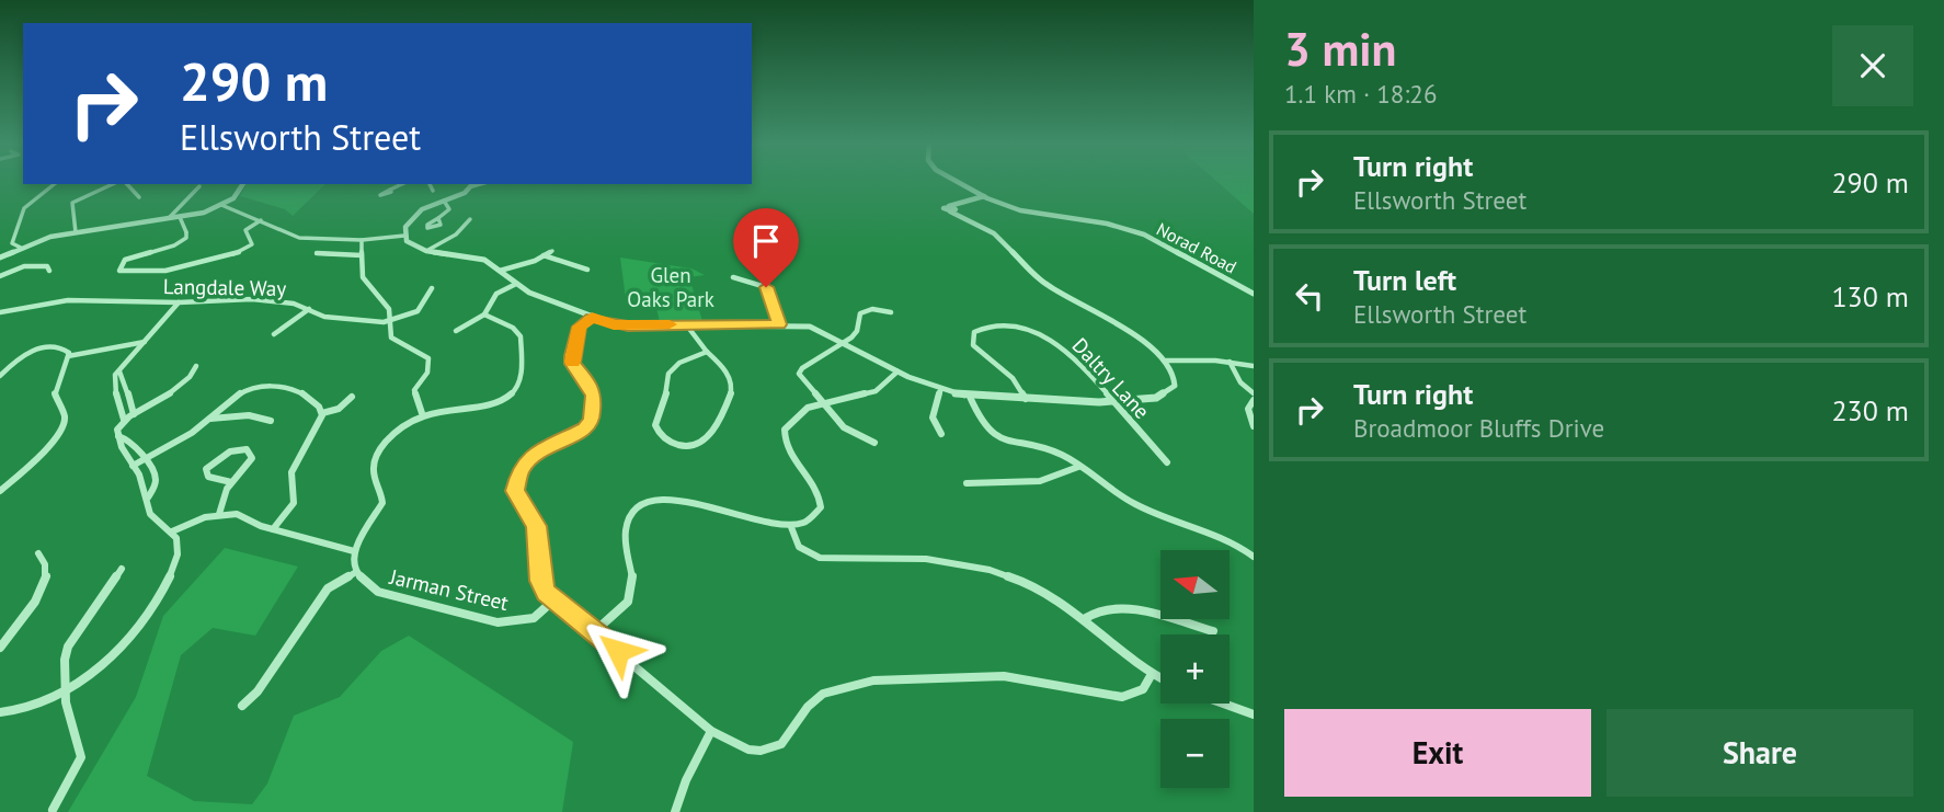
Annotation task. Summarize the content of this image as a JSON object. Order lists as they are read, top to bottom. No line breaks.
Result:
{"streets":{"street":["Norad Road","Langdale Way","Daltry Lane","Jarman Street"]},"parks":["Glen Oaks Park"],"north":"left","page":{"heading":["3 min","1.1 km · 18:26"],"turn":["290 m","Ellsworth Street"],"list":[{"name":"Turn right","note":"Ellsworth Street","value":"290 m"},{"name":"Turn left","note":"Ellsworth Street","value":"130 m"},{"name":"Turn right","note":"Broadmoor Bluffs Drive","value":"230 m"}],"map_buttons":["+","−"],"buttons":["Exit","Share"]}}
